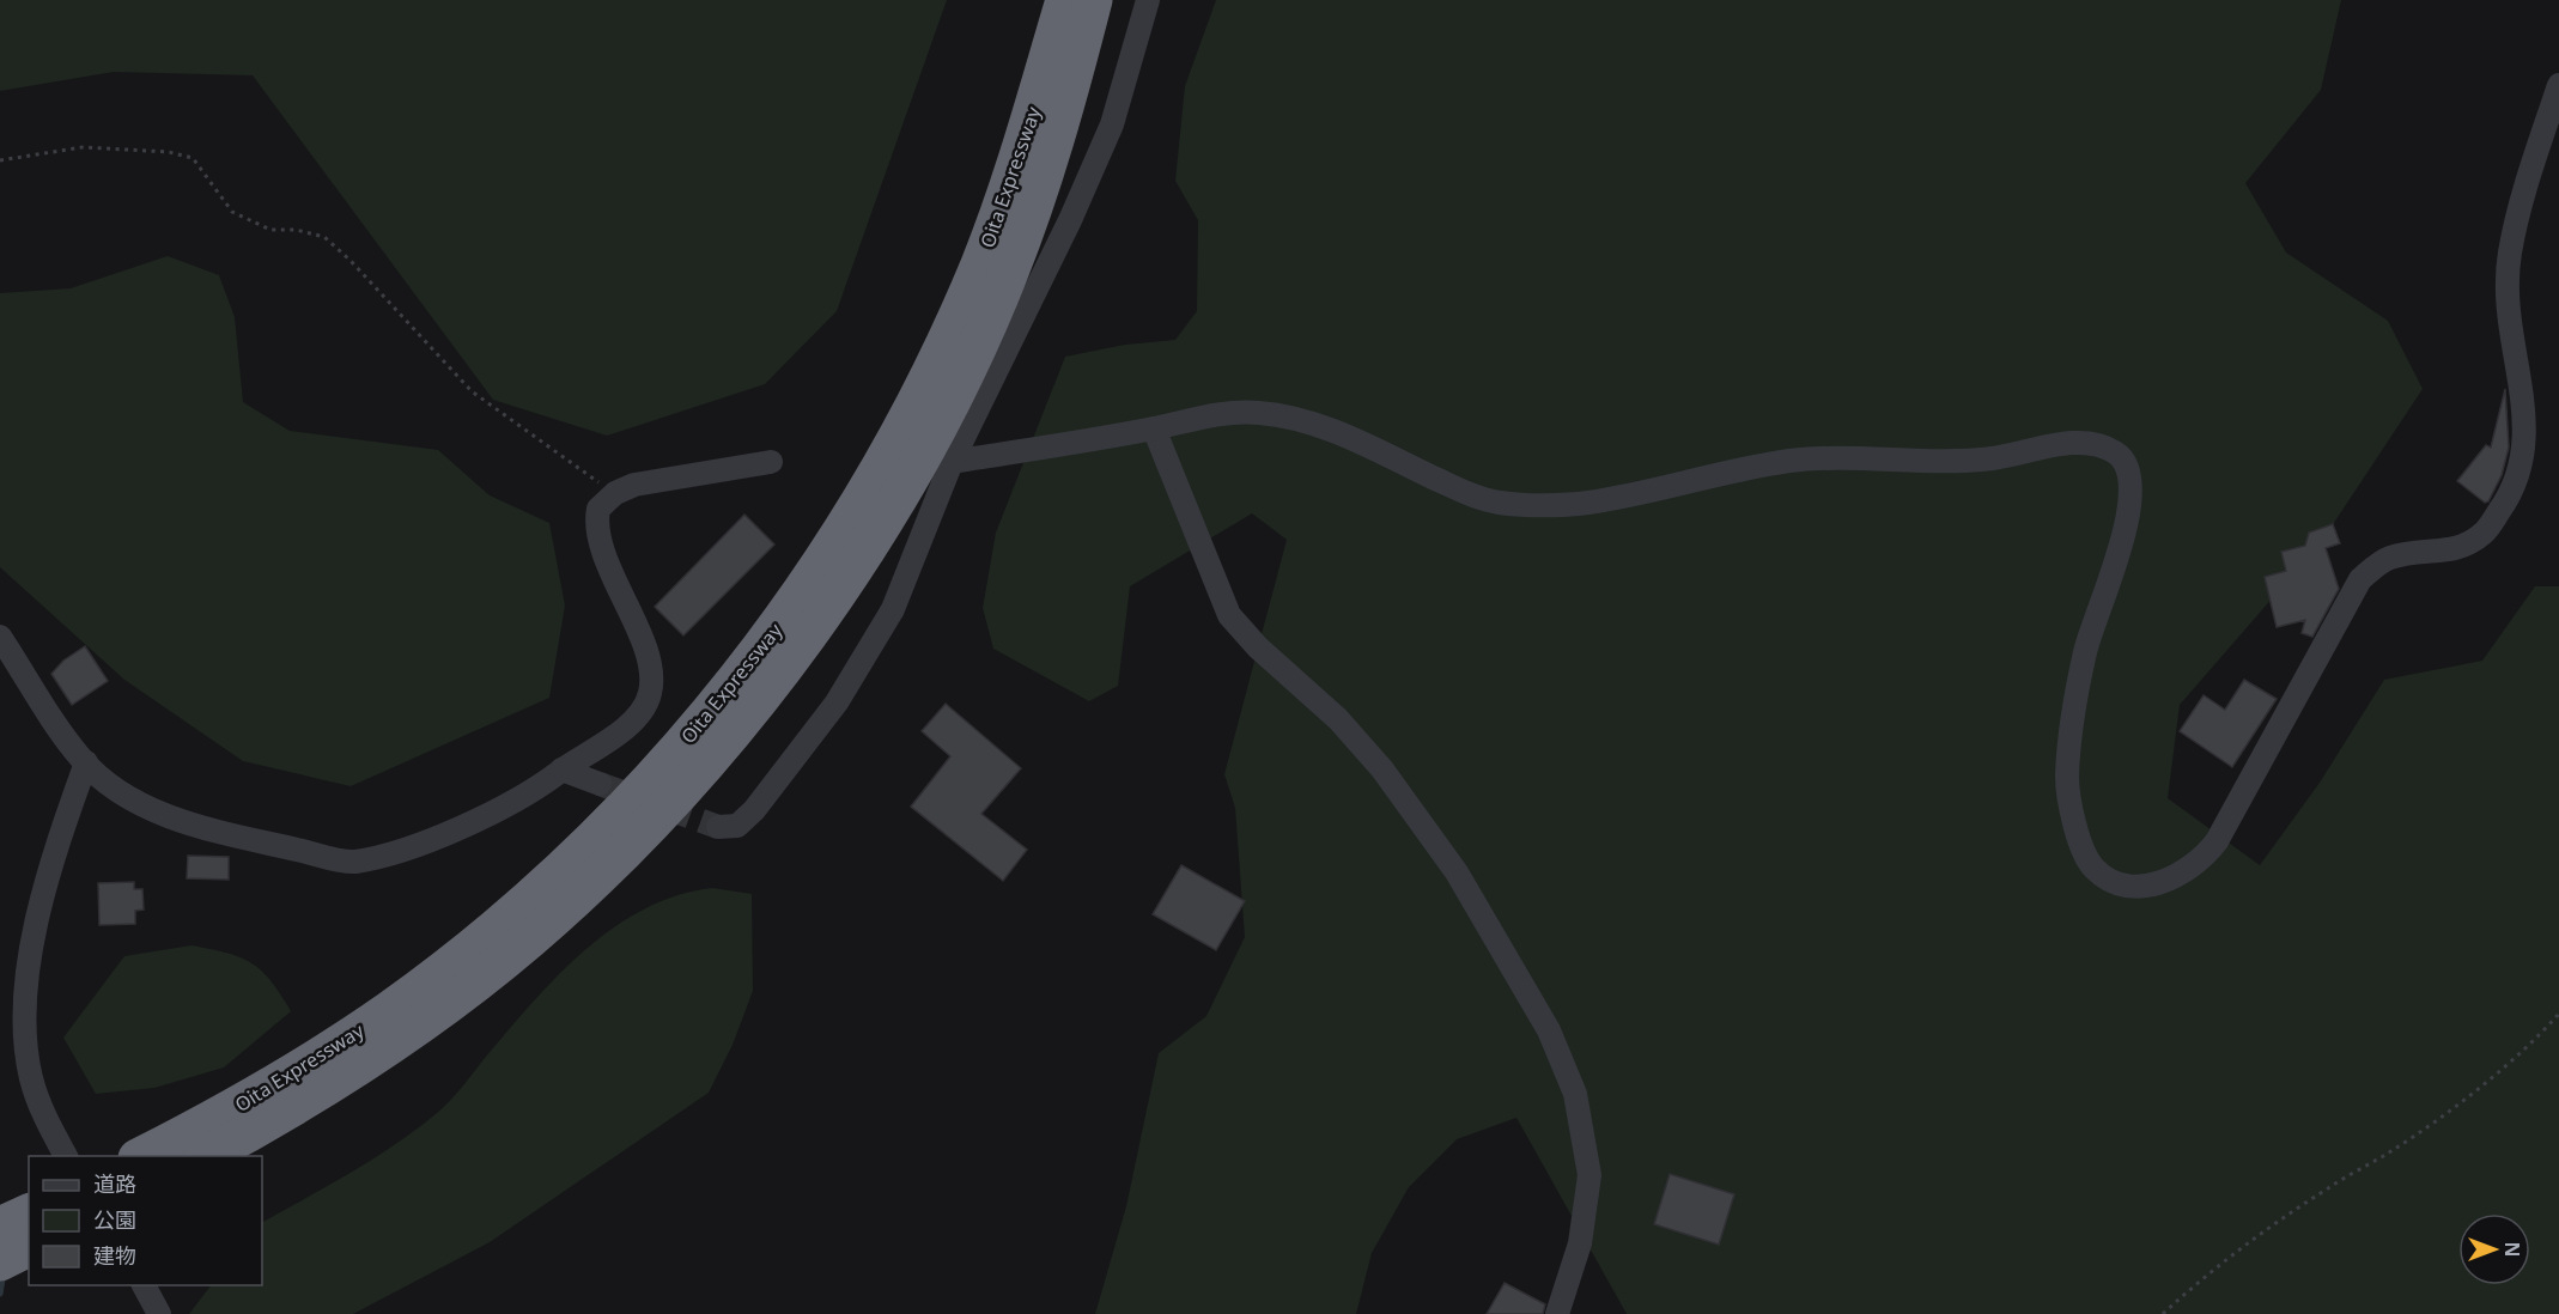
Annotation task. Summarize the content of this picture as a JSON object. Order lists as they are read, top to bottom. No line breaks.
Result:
{"streets":{"highway":["Oita Expressway"]},"legend":["道路","公園","建物"],"north":"right"}
